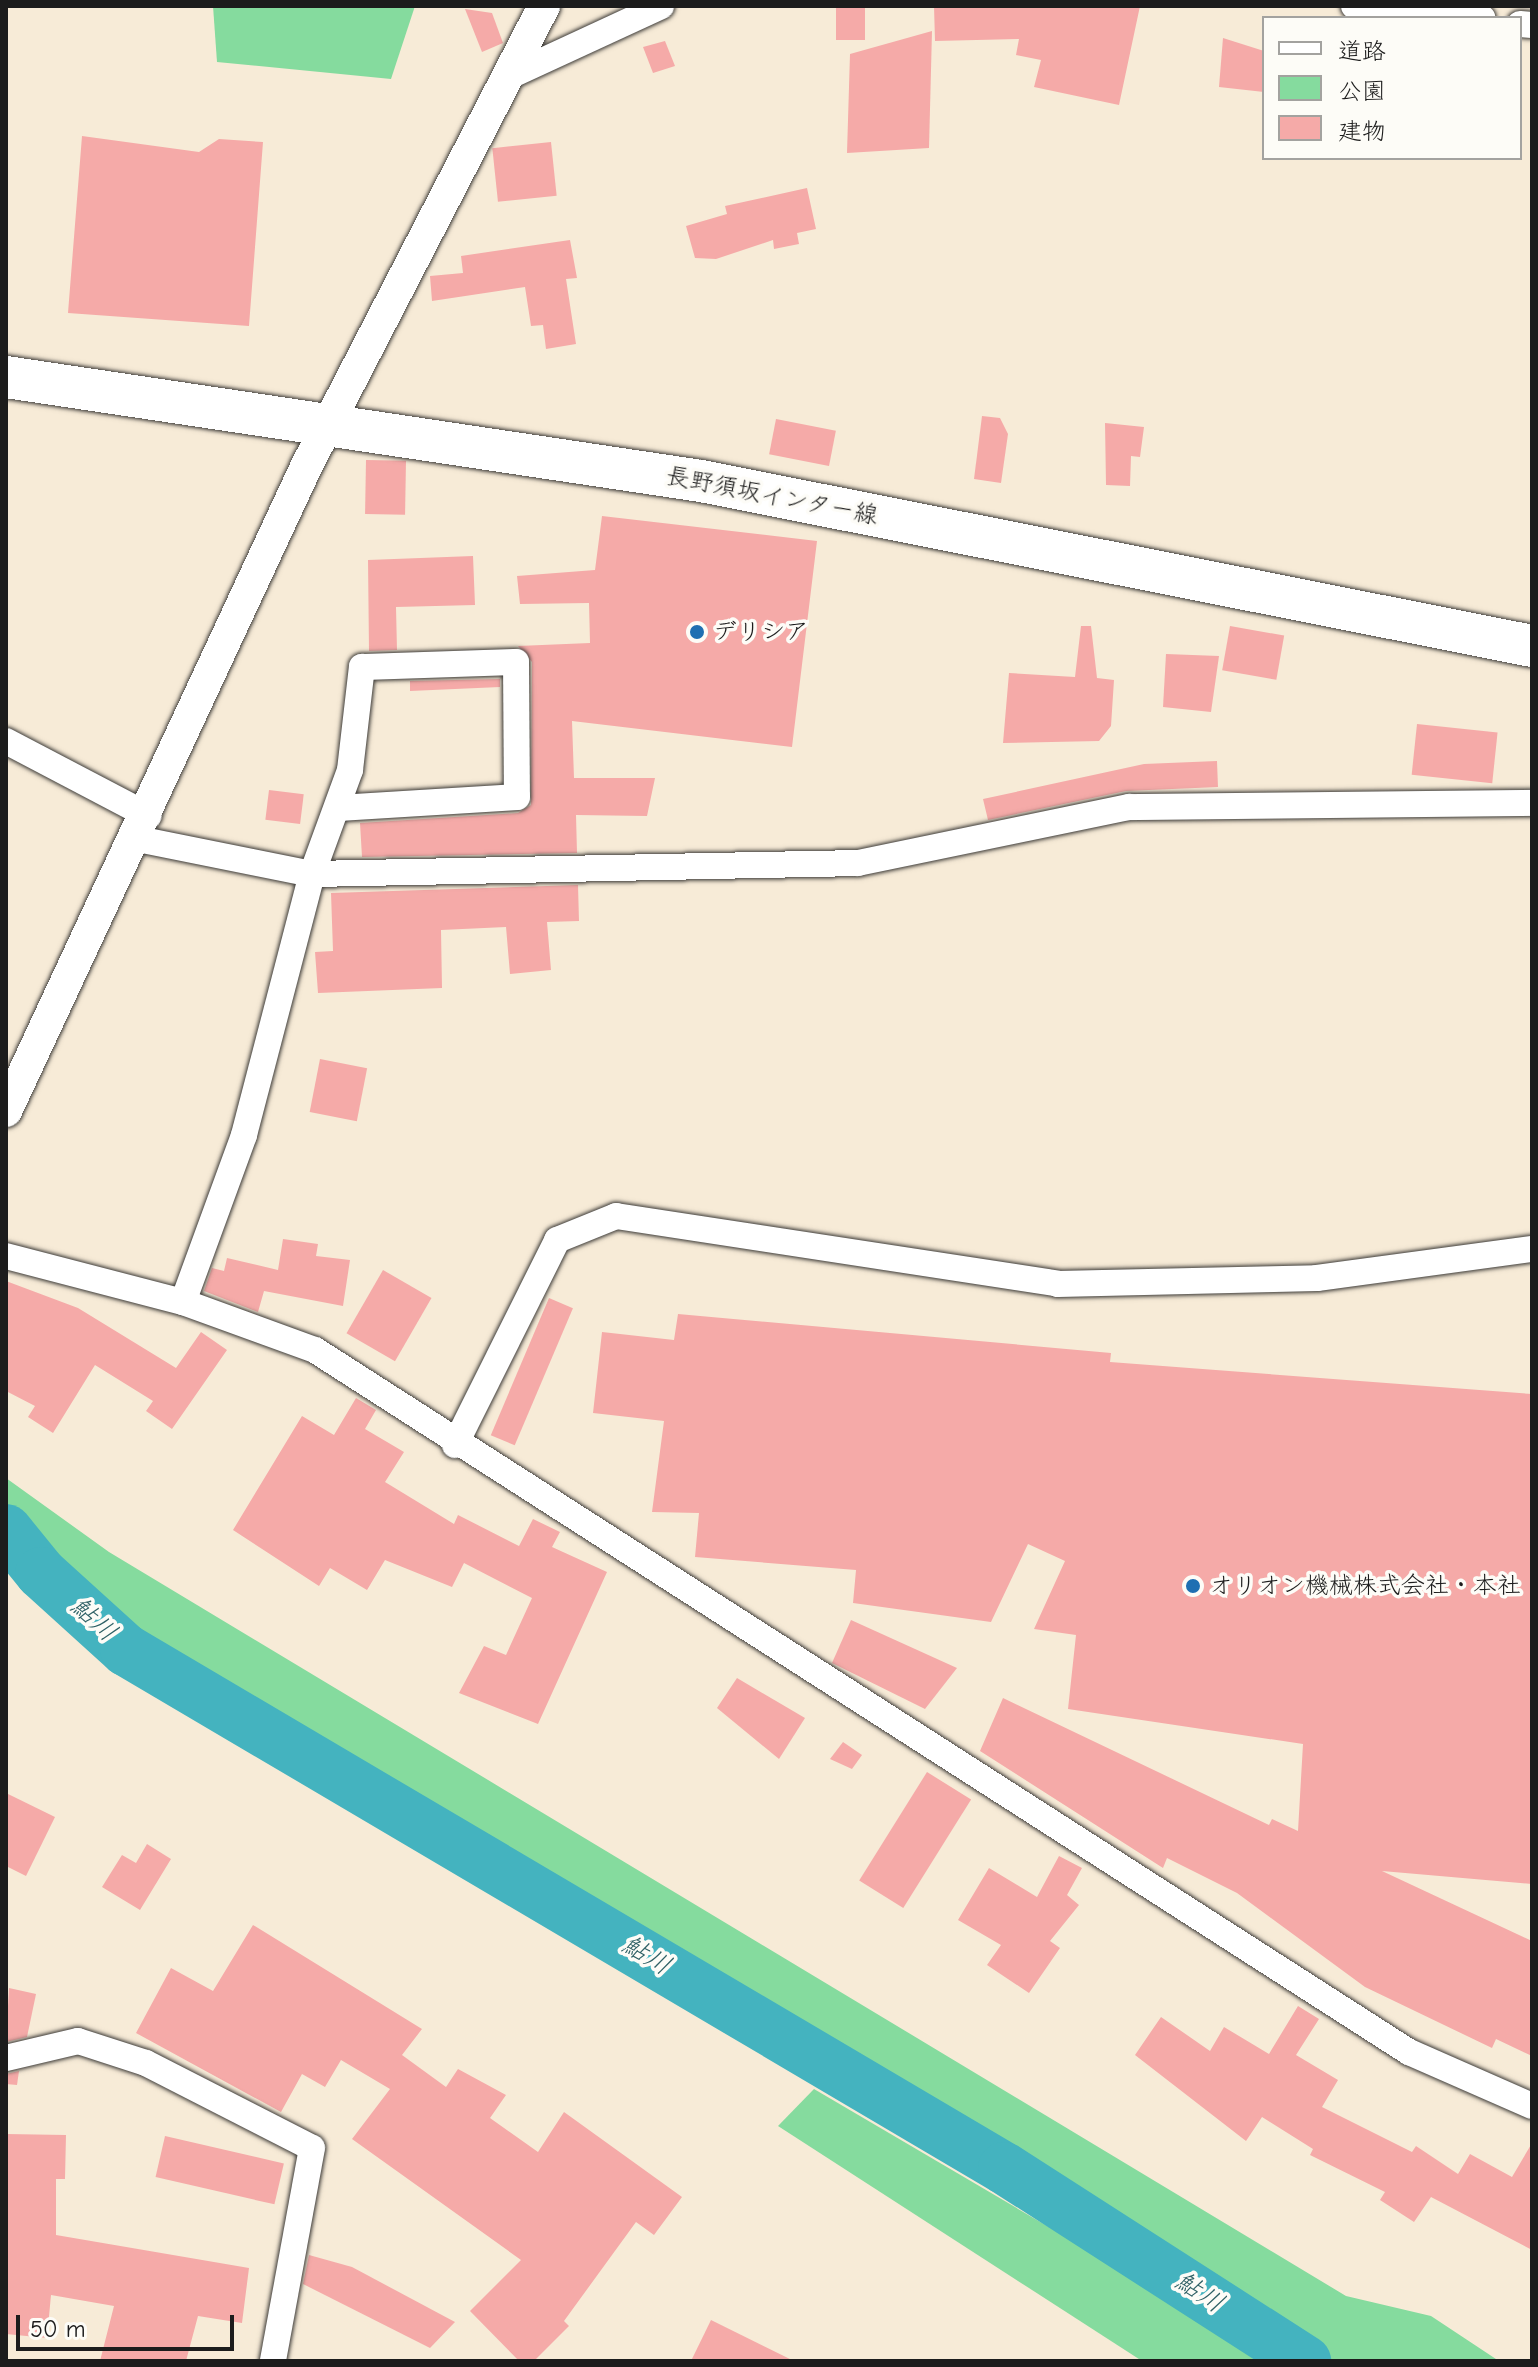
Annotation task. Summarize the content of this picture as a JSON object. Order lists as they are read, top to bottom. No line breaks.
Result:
{"streets":{"main road":["長野須坂インター線"]},"water":["鮎川"],"places":["デリシア","オリオン機械株式会社・本社"],"legend":["道路","公園","建物"],"scale_bar":"50 m"}
